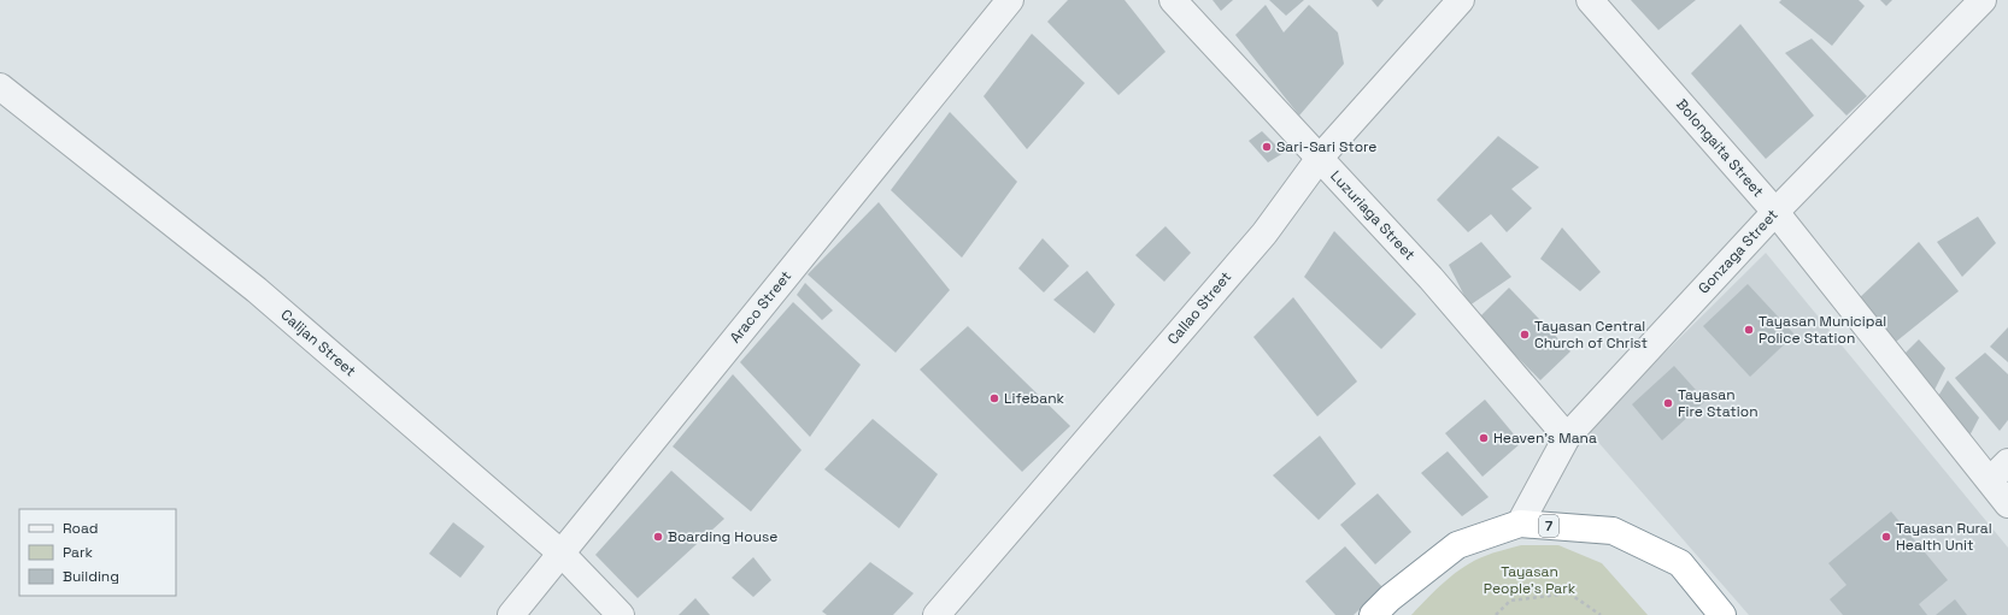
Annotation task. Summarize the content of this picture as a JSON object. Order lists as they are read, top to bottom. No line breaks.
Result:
{"streets":{"highway":["7"],"street":["Bolongaita Street","Luzuriaga Street","Gonzaga Street","Araco Street","Callao Street","Calijan Street"]},"crossings":[["Bolongaita Street","Gonzaga Street"],["Luzuriaga Street","Gonzaga Street"],["Luzuriaga Street","Callao Street"],["Gonzaga Street","7"],["Araco Street","Calijan Street"]],"parks":["Tayasan People's Park"],"places":["Sari-Sari Store","Tayasan Municipal Police Station","Tayasan Central Church of Christ","Lifebank","Tayasan Fire Station","Heaven's Mana","Boarding House","Tayasan Rural Health Unit"],"legend":["Road","Park","Building"]}
